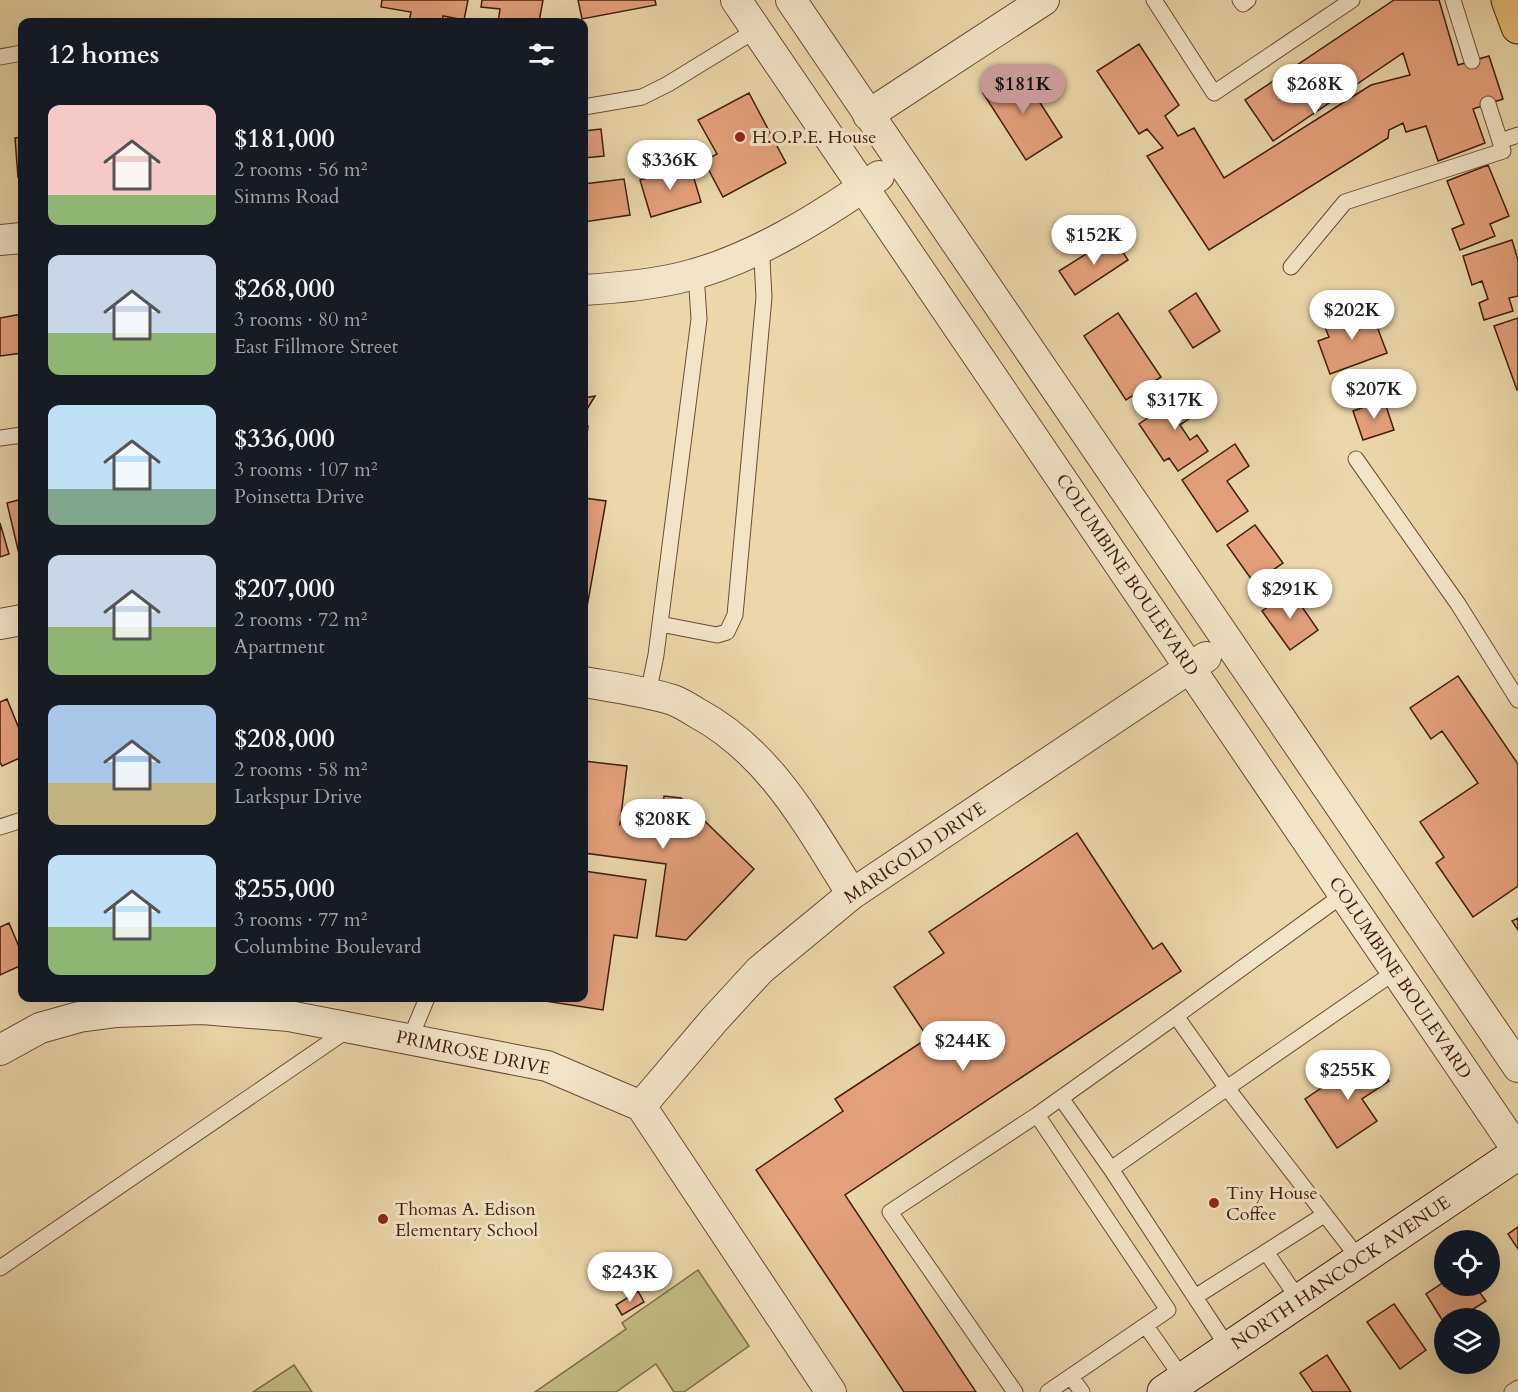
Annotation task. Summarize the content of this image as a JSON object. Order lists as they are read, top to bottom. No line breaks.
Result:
{"streets":{"street":["COLUMBINE BOULEVARD","MARIGOLD DRIVE","PRIMROSE DRIVE","NORTH HANCOCK AVENUE"]},"crossings":[["COLUMBINE BOULEVARD","MARIGOLD DRIVE"],["COLUMBINE BOULEVARD","NORTH HANCOCK AVENUE"],["MARIGOLD DRIVE","PRIMROSE DRIVE"]],"places":["H.O.P.E. House","Tiny House Coffee","Thomas A. Edison Elementary School"],"page":{"heading":"12 homes","price":["$181K","$268K","$336K","$152K","$202K","$207K","$317K","$291K","$208K","$244K","$255K","$243K"],"list":[{"name":"$181,000","note":"2 rooms · 56 m² · Simms Road"},{"name":"$268,000","note":"3 rooms · 80 m² · East Fillmore Street"},{"name":"$336,000","note":"3 rooms · 107 m² · Poinsetta Drive"},{"name":"$207,000","note":"2 rooms · 72 m² · Apartment"},{"name":"$208,000","note":"2 rooms · 58 m² · Larkspur Drive"},{"name":"$255,000","note":"3 rooms · 77 m² · Columbine Boulevard"}]}}
